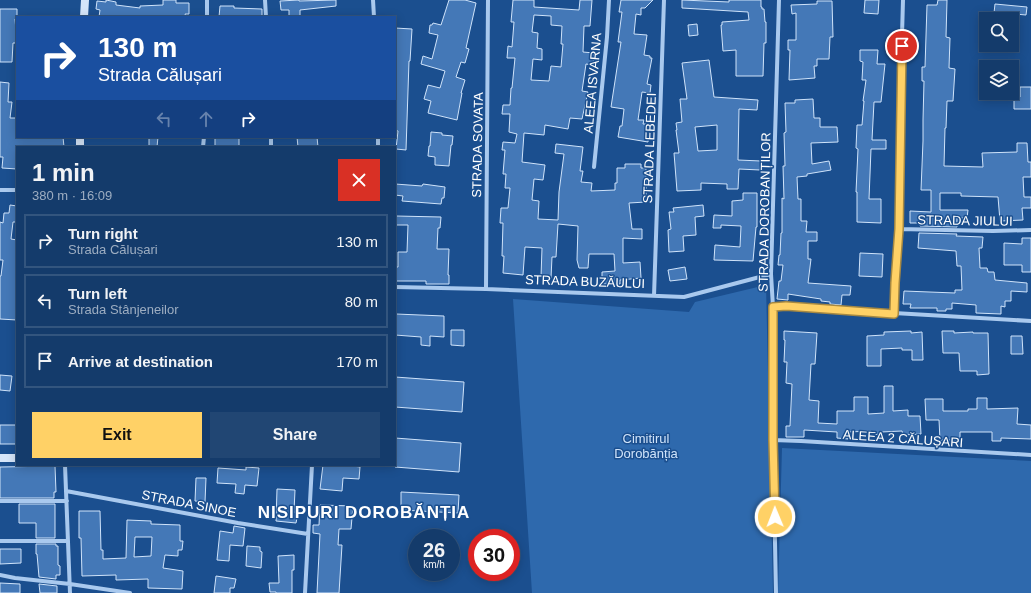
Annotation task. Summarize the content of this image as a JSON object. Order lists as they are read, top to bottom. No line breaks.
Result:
{"streets":{"street":["ALEEA ISVARNA","STRADA SOVATA","STRADA LEBEDEI","STRADA DOROBANȚILOR","STRADA JIULUI","STRADA BUZĂULUI","ALEEA 2 CĂLUȘARI","STRADA SINOE"]},"crossings":[["STRADA SOVATA","STRADA BUZĂULUI"],["STRADA LEBEDEI","STRADA BUZĂULUI"],["STRADA DOROBANȚILOR","STRADA BUZĂULUI"],["STRADA DOROBANȚILOR","ALEEA 2 CĂLUȘARI"]],"districts":["NISIPURI DOROBĂNȚIA"],"parks":["Cimitirul Dorobănția"],"page":{"turn":["130 m","Strada Călușari"],"heading":["1 min","380 m · 16:09"],"list":[{"name":"Turn right","note":"Strada Călușari","value":"130 m"},{"name":"Turn left","note":"Strada Stânjeneilor","value":"80 m"},{"name":"Arrive at destination","value":"170 m"}],"buttons":["Exit","Share"],"speed":"26 km/h","limit":"30"}}
